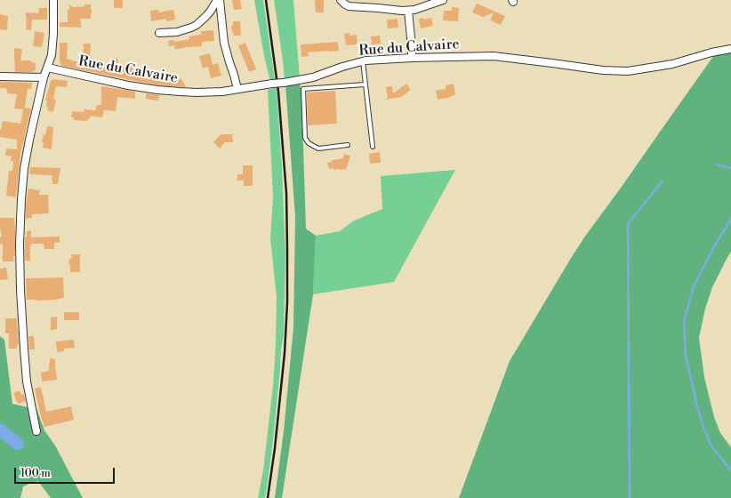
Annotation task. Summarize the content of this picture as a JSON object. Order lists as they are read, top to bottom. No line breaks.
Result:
{"streets":{"street":["Rue du Calvaire"]},"scale_bar":"100 m"}
